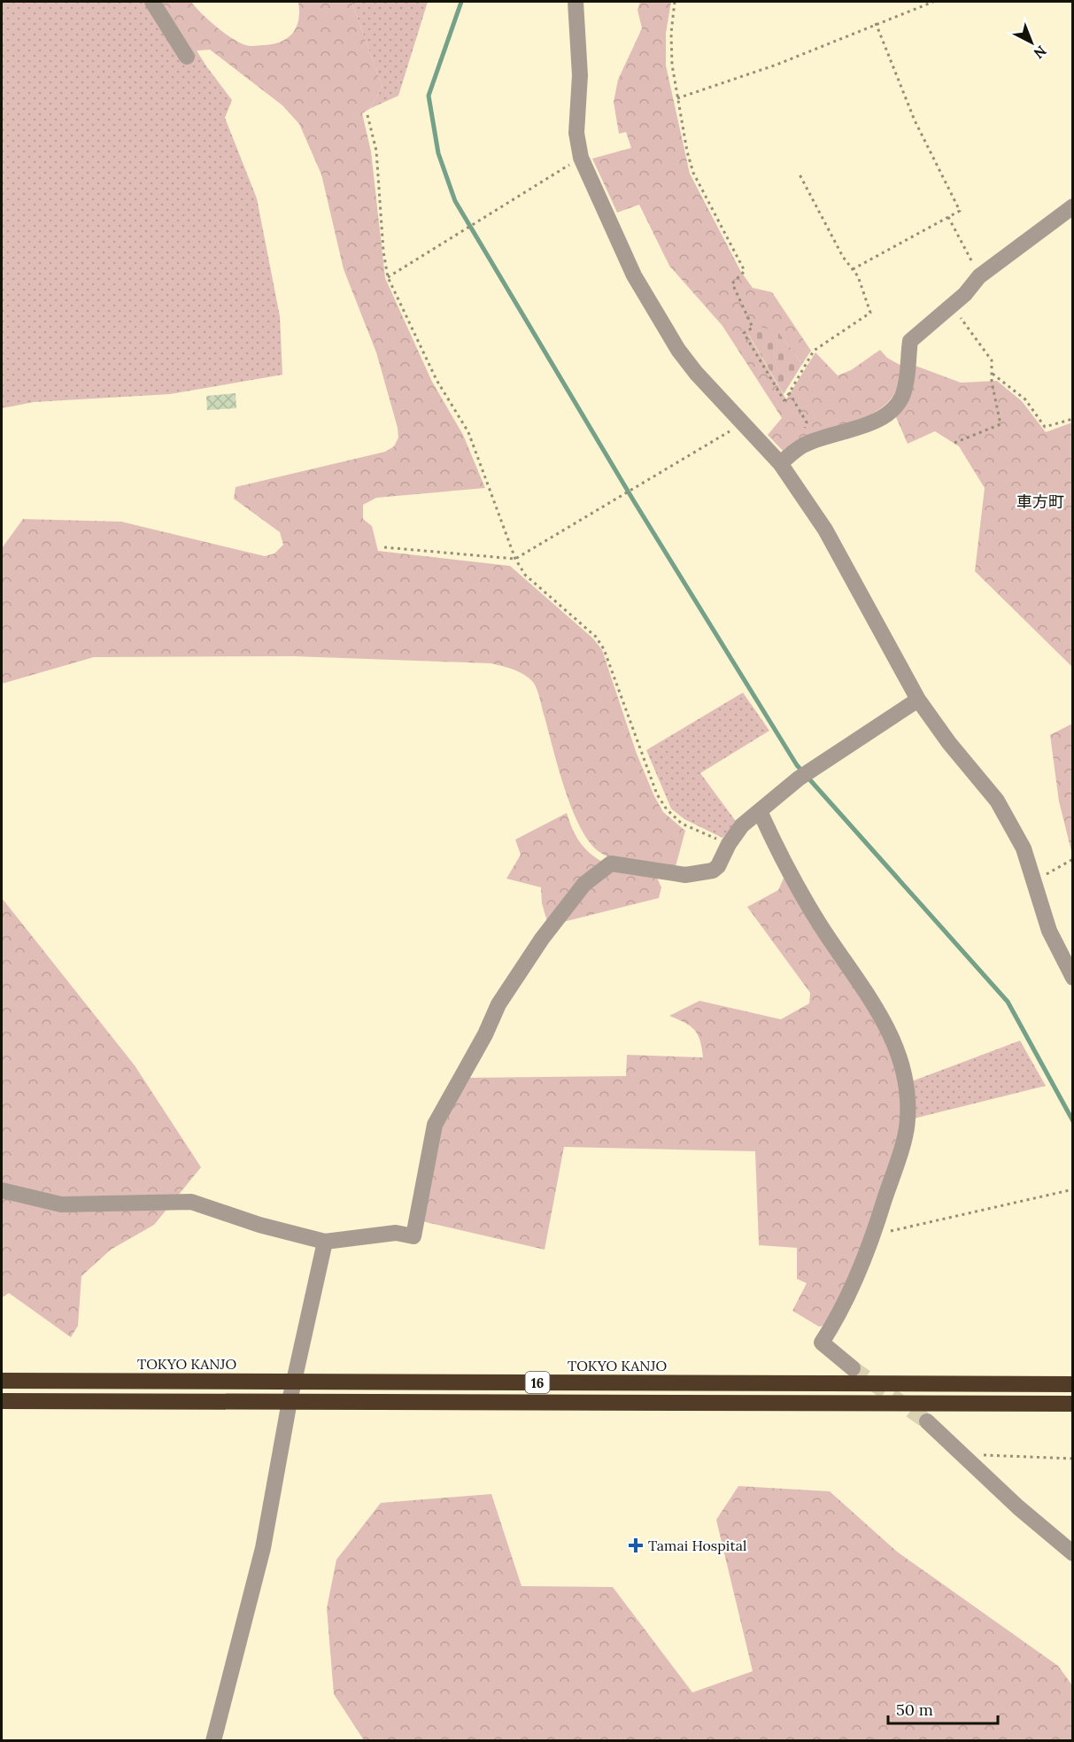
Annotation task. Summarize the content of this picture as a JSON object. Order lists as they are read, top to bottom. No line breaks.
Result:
{"streets":{"highway":["TOKYO KANJO","16"]},"districts":["車方町"],"places":{"health":["Tamai Hospital"]},"scale_bar":"50 m","north":"bottom right"}
